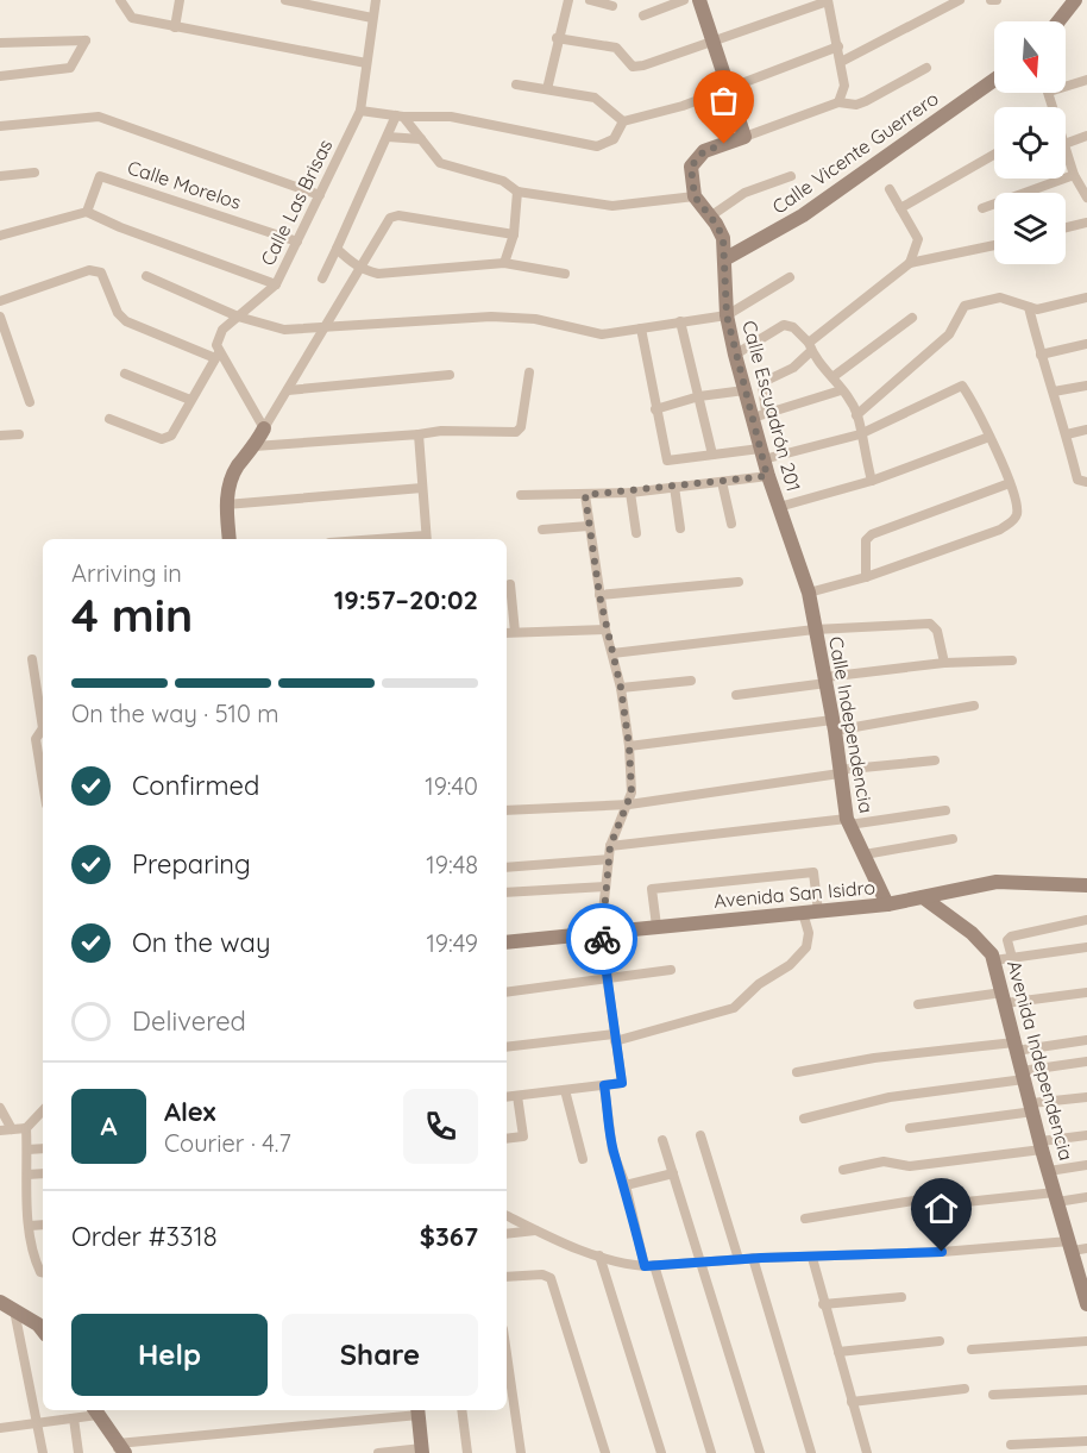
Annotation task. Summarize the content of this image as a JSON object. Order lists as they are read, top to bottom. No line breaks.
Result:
{"streets":{"street":["Calle Vicente Guerrero","Calle Morelos","Calle Las Brisas","Calle Escuadrón 201","Calle Independencia","Avenida San Isidro","Avenida Independencia"]},"crossings":[["Calle Vicente Guerrero","Calle Escuadrón 201"],["Calle Morelos","Calle Las Brisas"],["Calle Escuadrón 201","Calle Independencia"],["Calle Independencia","Avenida San Isidro"],["Avenida San Isidro","Avenida Independencia"]],"north":"bottom","page":{"heading":["4 min","Arriving in","19:57–20:02"],"panel":["Alex","Courier · 4.7","Order #3318","$367"],"bar":"On the way · 510 m","list":[["Confirmed","19:40"],["Preparing","19:48"],["On the way","19:49"],"Delivered"],"round":"A","buttons":["Help","Share"]}}
